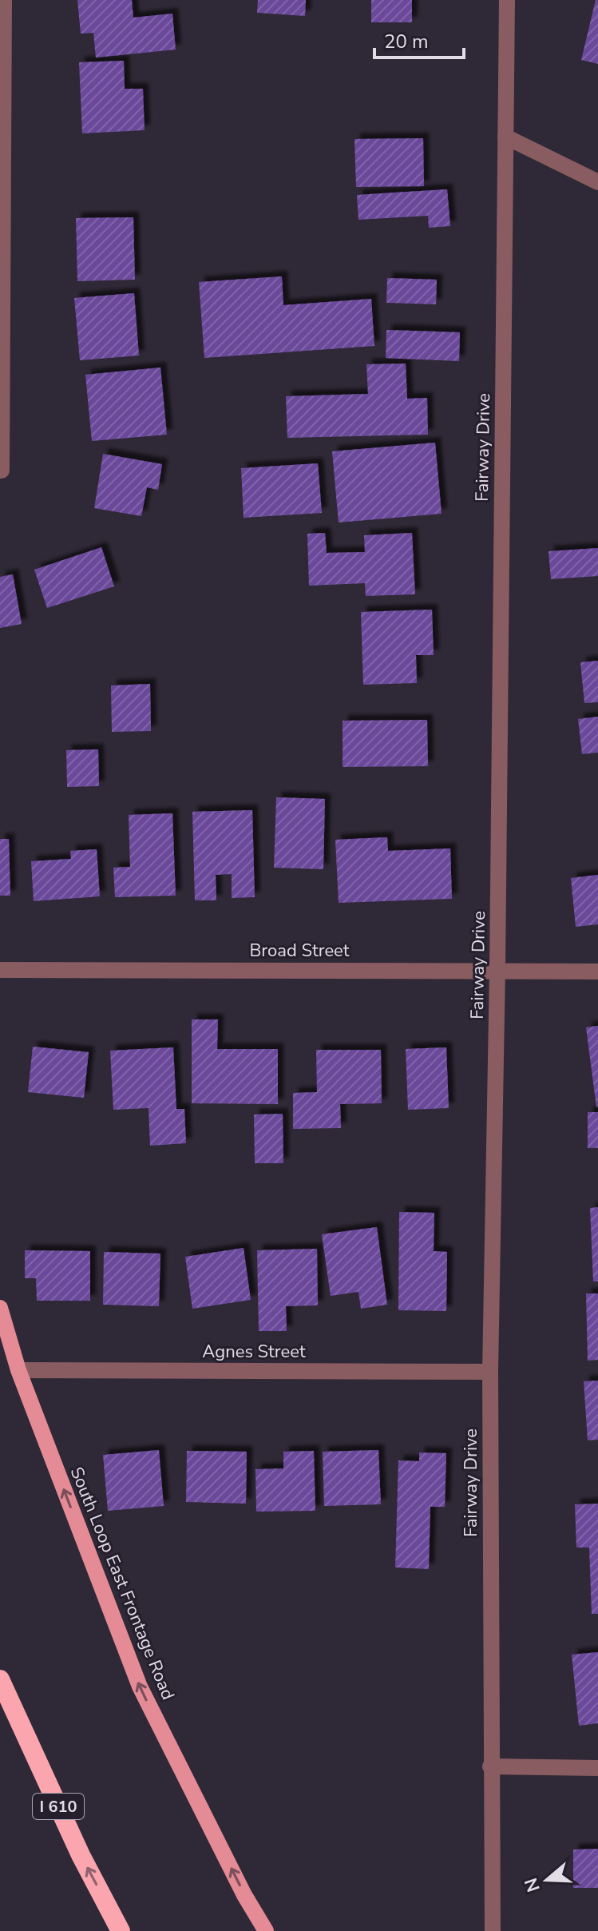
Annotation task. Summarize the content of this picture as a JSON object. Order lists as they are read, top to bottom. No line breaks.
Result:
{"streets":{"highway":["I 610"],"main road":["South Loop East Frontage Road"],"street":["Fairway Drive","Broad Street","Agnes Street"]},"crossings":[["Fairway Drive","Broad Street"],["Fairway Drive","Agnes Street"],["Agnes Street","South Loop East Frontage Road"]],"one_way":["South Loop East Frontage Road"],"scale_bar":"20 m","north":"left"}
